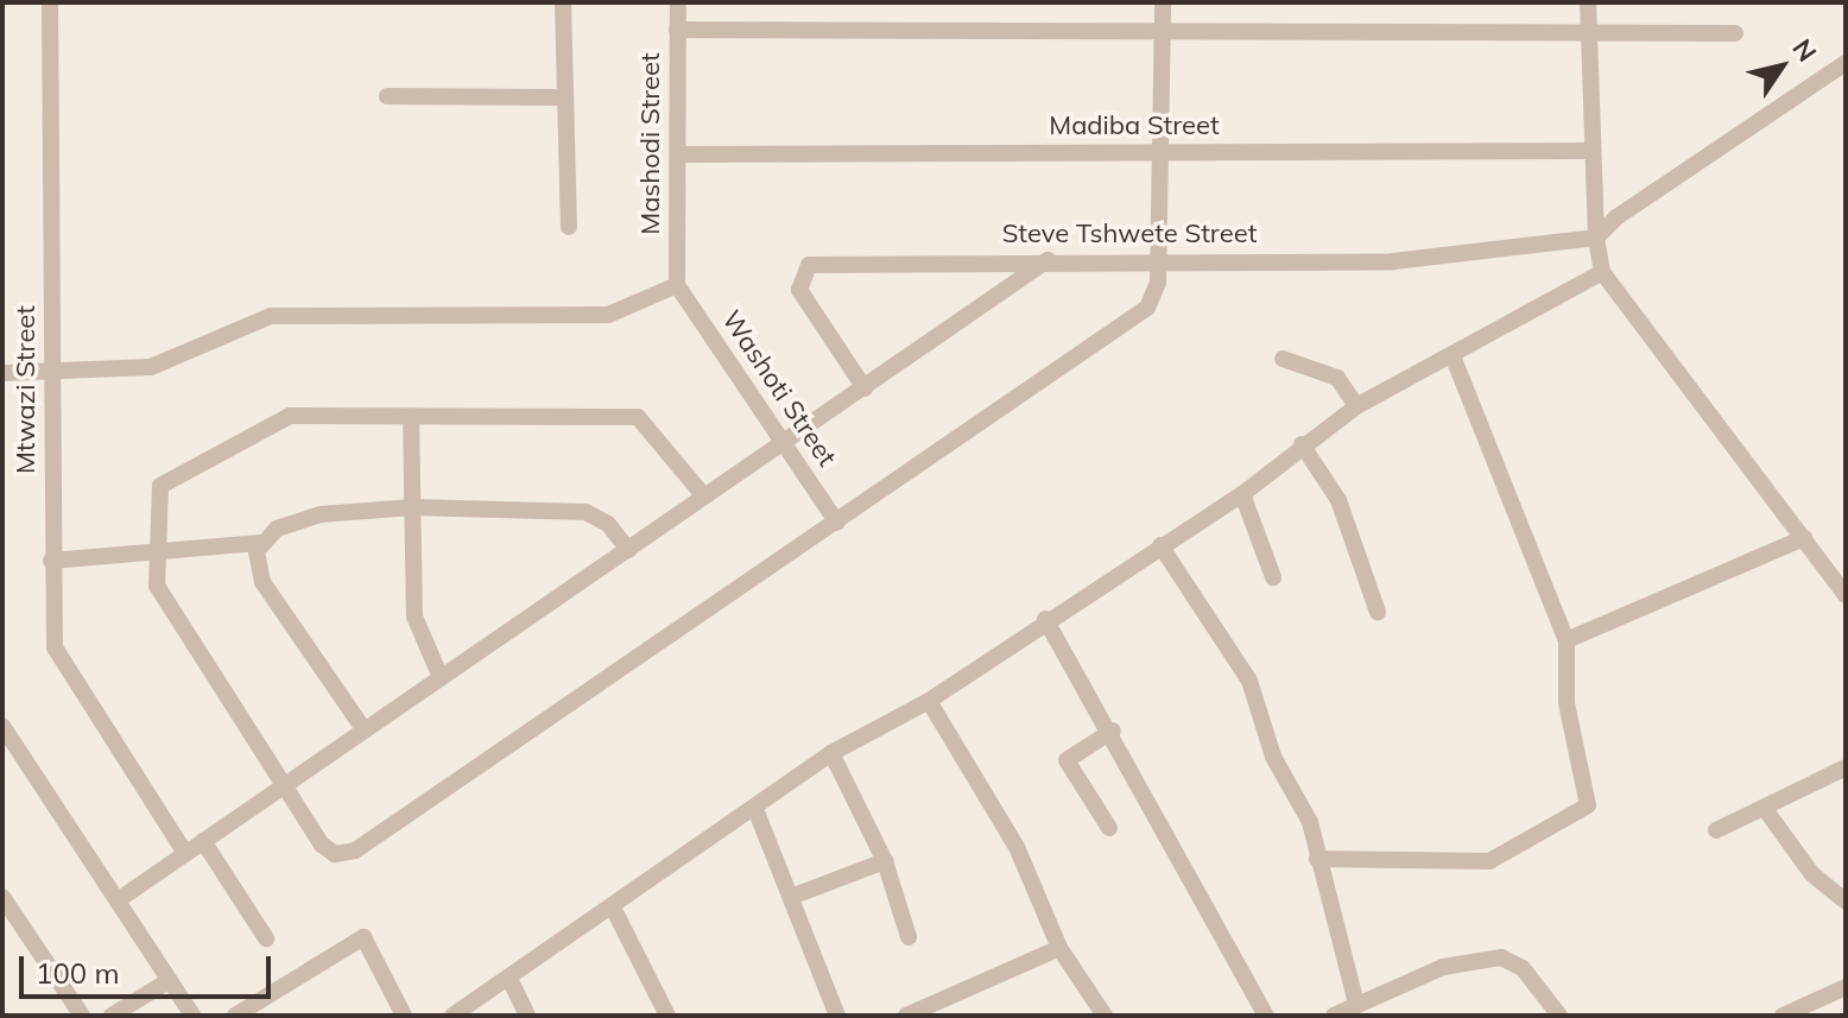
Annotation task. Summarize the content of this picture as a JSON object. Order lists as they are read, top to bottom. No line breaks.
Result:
{"streets":{"street":["Madiba Street","Mashodi Street","Steve Tshwete Street","Washoti Street","Mtwazi Street"]},"crossings":[["Madiba Street","Mashodi Street"],["Mashodi Street","Washoti Street"]],"scale_bar":"100 m","north":"top right"}
